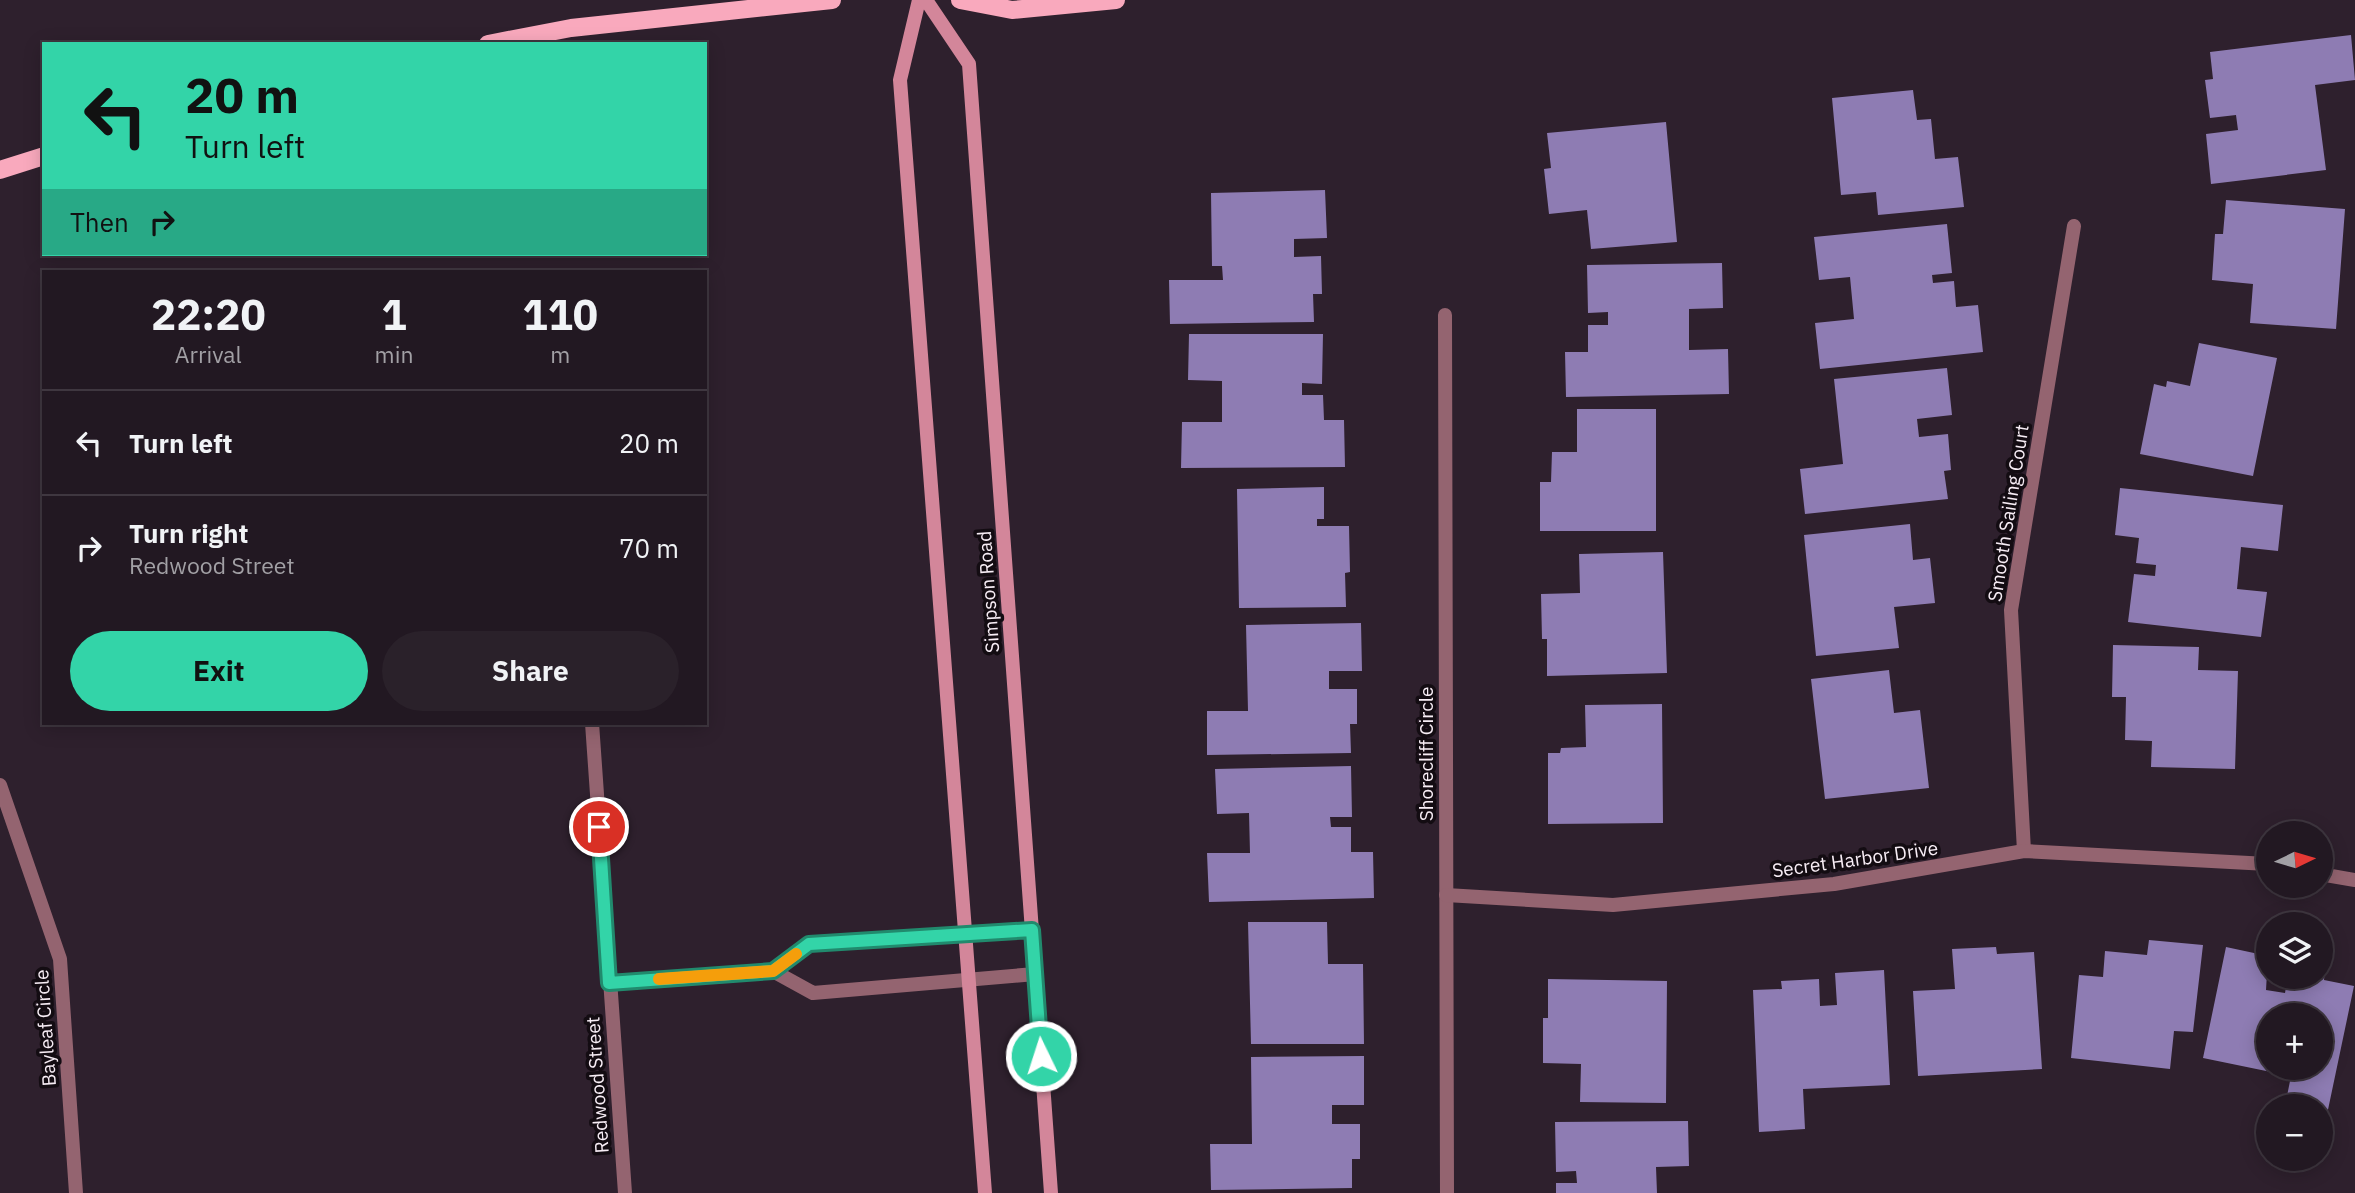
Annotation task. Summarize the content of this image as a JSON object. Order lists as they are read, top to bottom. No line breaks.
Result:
{"streets":{"main road":["Simpson Road"],"street":["Smooth Sailing Court","Shorecliff Circle","Secret Harbor Drive","Bayleaf Circle","Redwood Street"]},"crossings":[["Smooth Sailing Court","Secret Harbor Drive"],["Shorecliff Circle","Secret Harbor Drive"]],"north":"right","page":{"turn":["20 m","Turn left"],"then":"Then","eta":["22:20","Arrival","1","min","110","m"],"list":[{"name":"Turn left","value":"20 m"},{"name":"Turn right","note":"Redwood Street","value":"70 m"}],"buttons":["Exit","Share"],"map_buttons":["+","−"]}}
